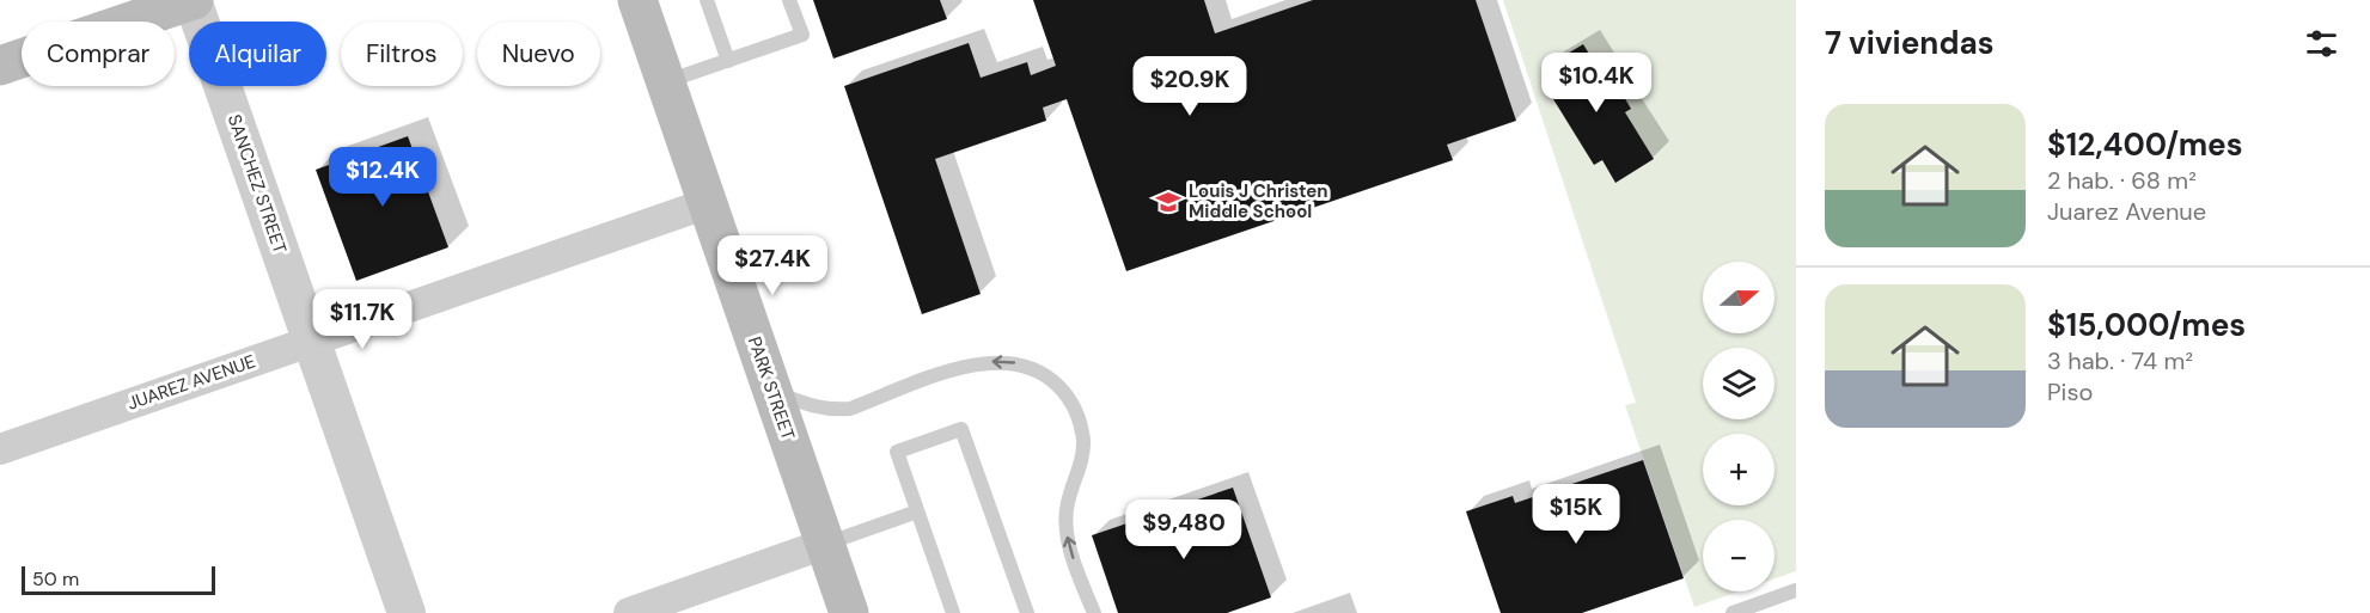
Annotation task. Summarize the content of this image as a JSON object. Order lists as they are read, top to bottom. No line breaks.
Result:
{"streets":{"main road":["PARK STREET"],"street":["SANCHEZ STREET","JUAREZ AVENUE"]},"crossings":[["SANCHEZ STREET","JUAREZ AVENUE"],["JUAREZ AVENUE","PARK STREET"]],"places":{"school or university":["Louis J Christen Middle School"]},"scale_bar":"50 m","north":"right","page":{"heading":"7 viviendas","chip":["Comprar","Alquilar","Filtros","Nuevo"],"price":["$10.4K","$20.9K","$12.4K","$27.4K","$11.7K","$15K","$9,480"],"list":[{"name":"$12,400/mes","note":"2 hab. · 68 m² · Juarez Avenue"},{"name":"$15,000/mes","note":"3 hab. · 74 m² · Piso"}],"map_buttons":["+","−"],"scale":"50 m"}}
